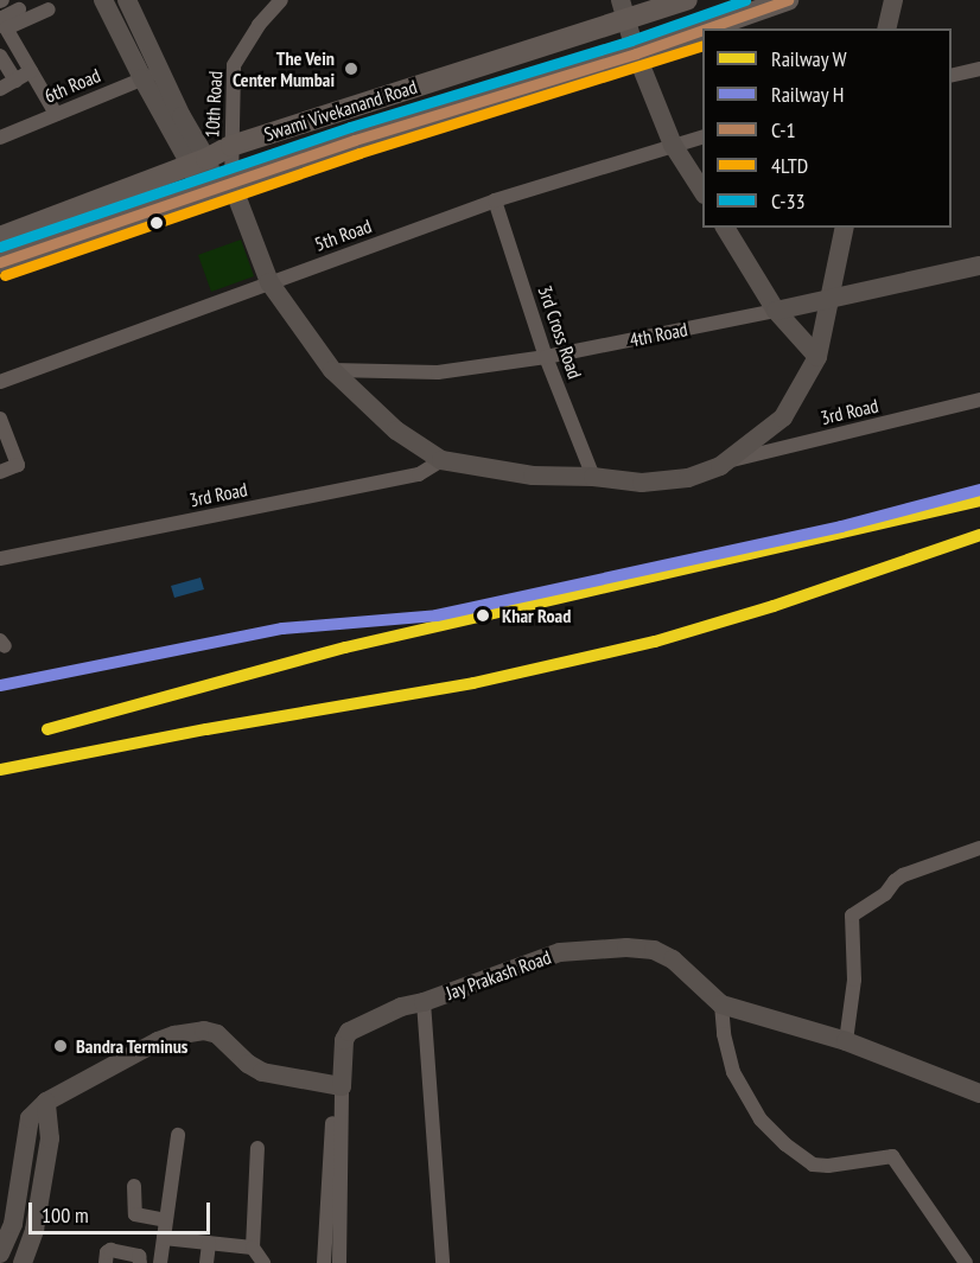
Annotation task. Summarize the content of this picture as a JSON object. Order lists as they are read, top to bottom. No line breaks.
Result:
{"streets":{"main road":["Swami Vivekanand Road"],"street":["6th Road","10th Road","5th Road","3rd Cross Road","4th Road","3rd Road","Jay Prakash Road"]},"crossings":[["10th Road","Swami Vivekanand Road"],["5th Road","3rd Cross Road"],["3rd Cross Road","4th Road"]],"places":["The Vein Center Mumbai","Khar Road","Bandra Terminus"],"lines":["transit line C-1","transit line C-33","transit line 4LTD","rail line H","rail line W"],"legend":["Railway W","Railway H","C-1","4LTD","C-33"],"scale_bar":"100 m"}
